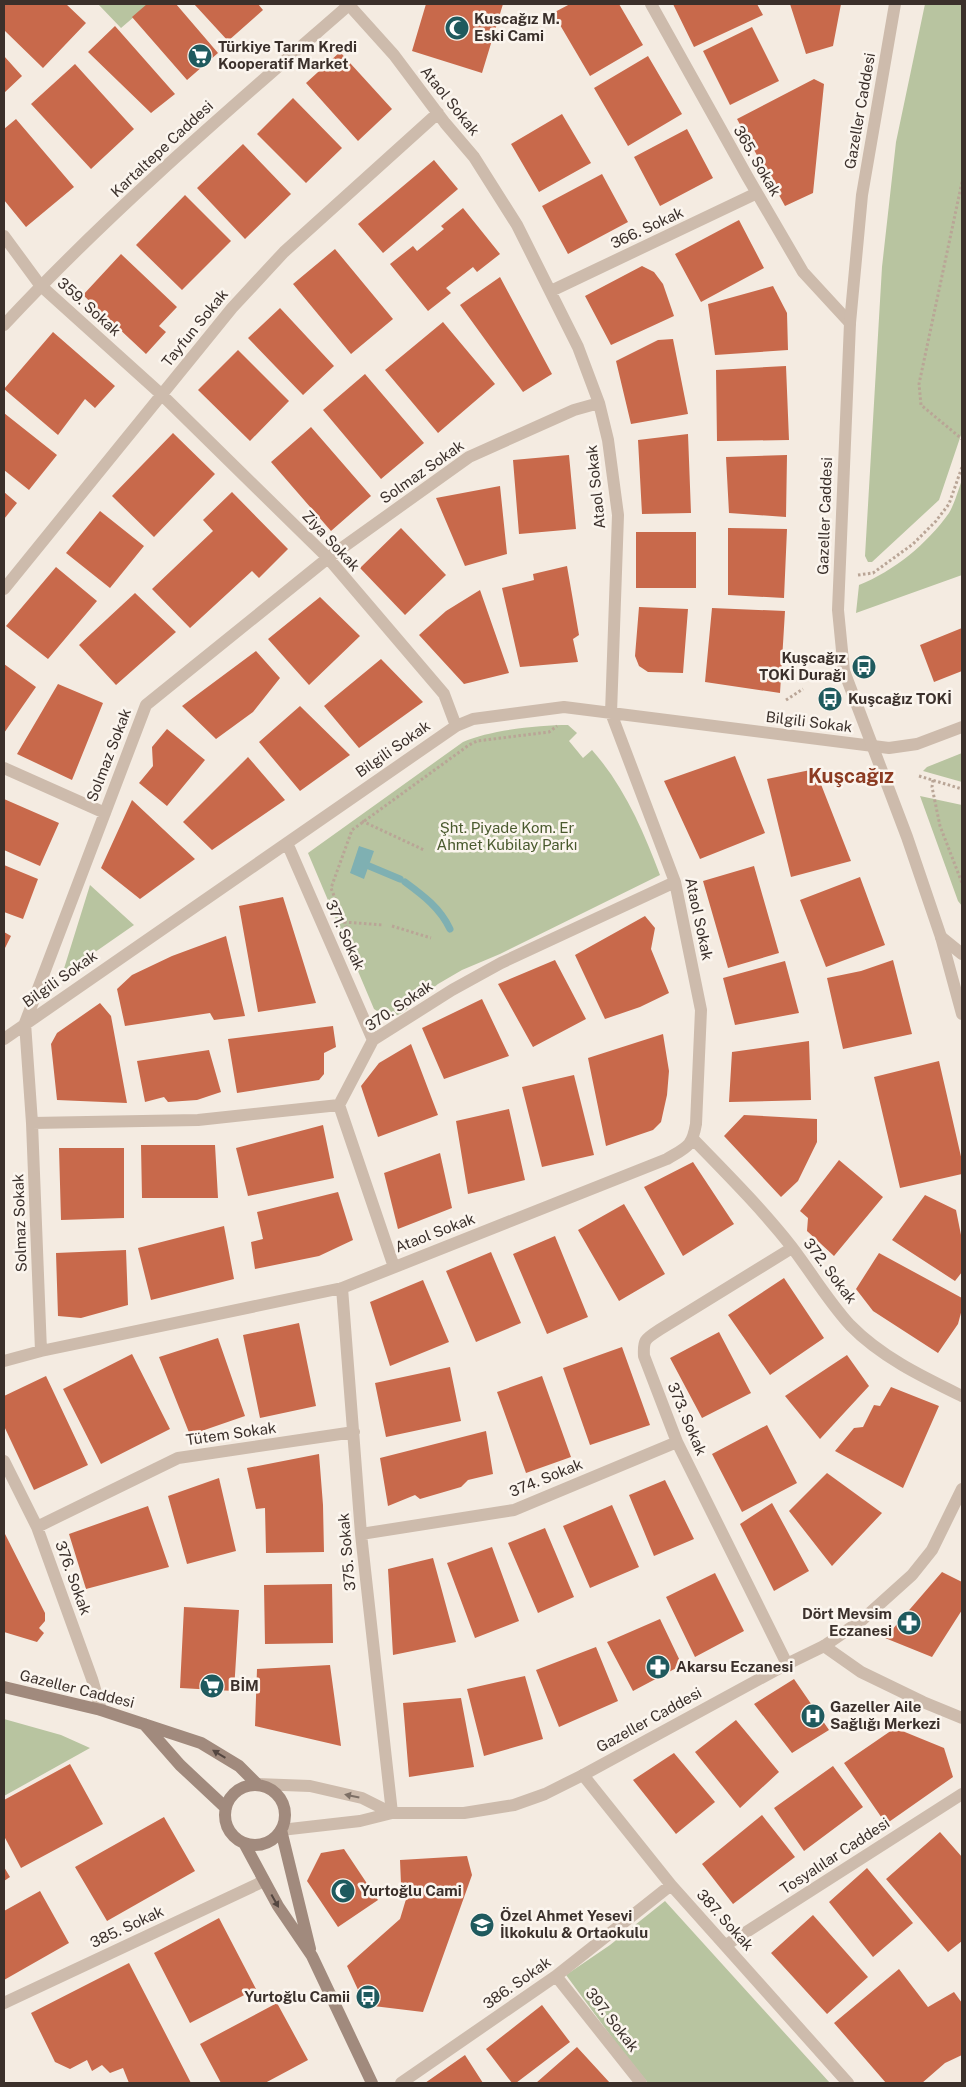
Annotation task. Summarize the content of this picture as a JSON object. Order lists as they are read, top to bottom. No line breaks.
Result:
{"streets":{"main road":["Gazeller Caddesi"],"street":["Ataol Sokak","Kartaltepe Caddesi","365. Sokak","366. Sokak","359. Sokak","Tayfun Sokak","Solmaz Sokak","Ziya Sokak","Bilgili Sokak","371. Sokak","370. Sokak","372. Sokak","373. Sokak","Tütem Sokak","374. Sokak","375. Sokak","376. Sokak","Tosyalılar Caddesi","387. Sokak","385. Sokak","386. Sokak","397. Sokak"]},"crossings":[["Ataol Sokak","Kartaltepe Caddesi"],["Ataol Sokak","366. Sokak"],["Ataol Sokak","Tayfun Sokak"],["Ataol Sokak","Solmaz Sokak"],["Ataol Sokak","Bilgili Sokak"],["Ataol Sokak","370. Sokak"],["Ataol Sokak","372. Sokak"],["Ataol Sokak","375. Sokak"],["Gazeller Caddesi","365. Sokak"],["Gazeller Caddesi","Bilgili Sokak"],["Gazeller Caddesi","373. Sokak"],["Gazeller Caddesi","375. Sokak"],["Gazeller Caddesi","376. Sokak"],["Gazeller Caddesi","387. Sokak"],["Kartaltepe Caddesi","359. Sokak"],["365. Sokak","366. Sokak"],["359. Sokak","Tayfun Sokak"],["359. Sokak","Ziya Sokak"],["Tayfun Sokak","Ziya Sokak"],["Solmaz Sokak","Ziya Sokak"],["Solmaz Sokak","Bilgili Sokak"],["Ziya Sokak","Bilgili Sokak"],["Bilgili Sokak","371. Sokak"],["371. Sokak","370. Sokak"],["372. Sokak","373. Sokak"],["373. Sokak","374. Sokak"],["Tütem Sokak","375. Sokak"],["Tütem Sokak","376. Sokak"],["374. Sokak","375. Sokak"],["Tosyalılar Caddesi","387. Sokak"],["387. Sokak","386. Sokak"],["386. Sokak","397. Sokak"]],"districts":["Kuşcağız"],"parks":["Şht. Piyade Kom. Er Ahmet Kubilay Parkı"],"places":{"mosque":["Kuscağız M. Eski Cami","Yurtoğlu Cami"],"supermarket":["Türkiye Tarım Kredi Kooperatif Market","BİM"],"bus stop":["Kuşcağız TOKİ Durağı","Kuşcağız TOKİ","Yurtoğlu Camii"],"pharmacy":["Dört Mevsim Eczanesi","Akarsu Eczanesi"],"hospital":["Gazeller Aile Sağlığı Merkezi"],"school or university":["Özel Ahmet Yesevi İlkokulu & Ortaokulu"]}}
